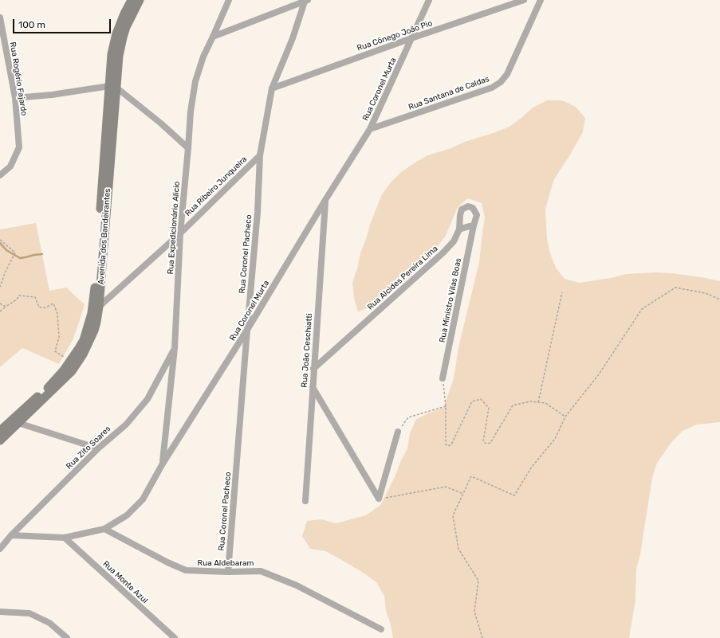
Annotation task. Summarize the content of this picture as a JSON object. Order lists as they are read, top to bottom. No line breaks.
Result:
{"streets":{"street":["Rua Cônego João Pio","Rua Rogério Fajardo","Rua Coronel Murta","Rua Santana de Caldas","Rua Ribeiro Junqueira","Rua Expedicionário Alicio","Avenida dos Bandeirantes","Rua Coronel Pacheco","Rua Alcides Pereira Lima","Rua Ministro Vilas Boas","Rua João Ceschiatti","Rua Zito Soares","Rua Aldebaram","Rua Monte Azul"]},"crossings":[["Rua Cônego João Pio","Rua Coronel Murta"],["Rua Cônego João Pio","Rua Coronel Pacheco"],["Rua Coronel Murta","Rua Santana de Caldas"],["Rua Coronel Murta","Rua Expedicionário Alicio"],["Rua Coronel Murta","Rua Coronel Pacheco"],["Rua Coronel Murta","Rua João Ceschiatti"],["Rua Coronel Murta","Rua Zito Soares"],["Rua Coronel Murta","Rua Aldebaram"],["Rua Coronel Murta","Rua Monte Azul"],["Rua Ribeiro Junqueira","Rua Expedicionário Alicio"],["Rua Ribeiro Junqueira","Avenida dos Bandeirantes"],["Rua Ribeiro Junqueira","Rua Coronel Pacheco"],["Rua Expedicionário Alicio","Rua Zito Soares"],["Rua Coronel Pacheco","Rua Aldebaram"],["Rua Alcides Pereira Lima","Rua Ministro Vilas Boas"],["Rua Alcides Pereira Lima","Rua João Ceschiatti"]],"scale_bar":"100 m"}
